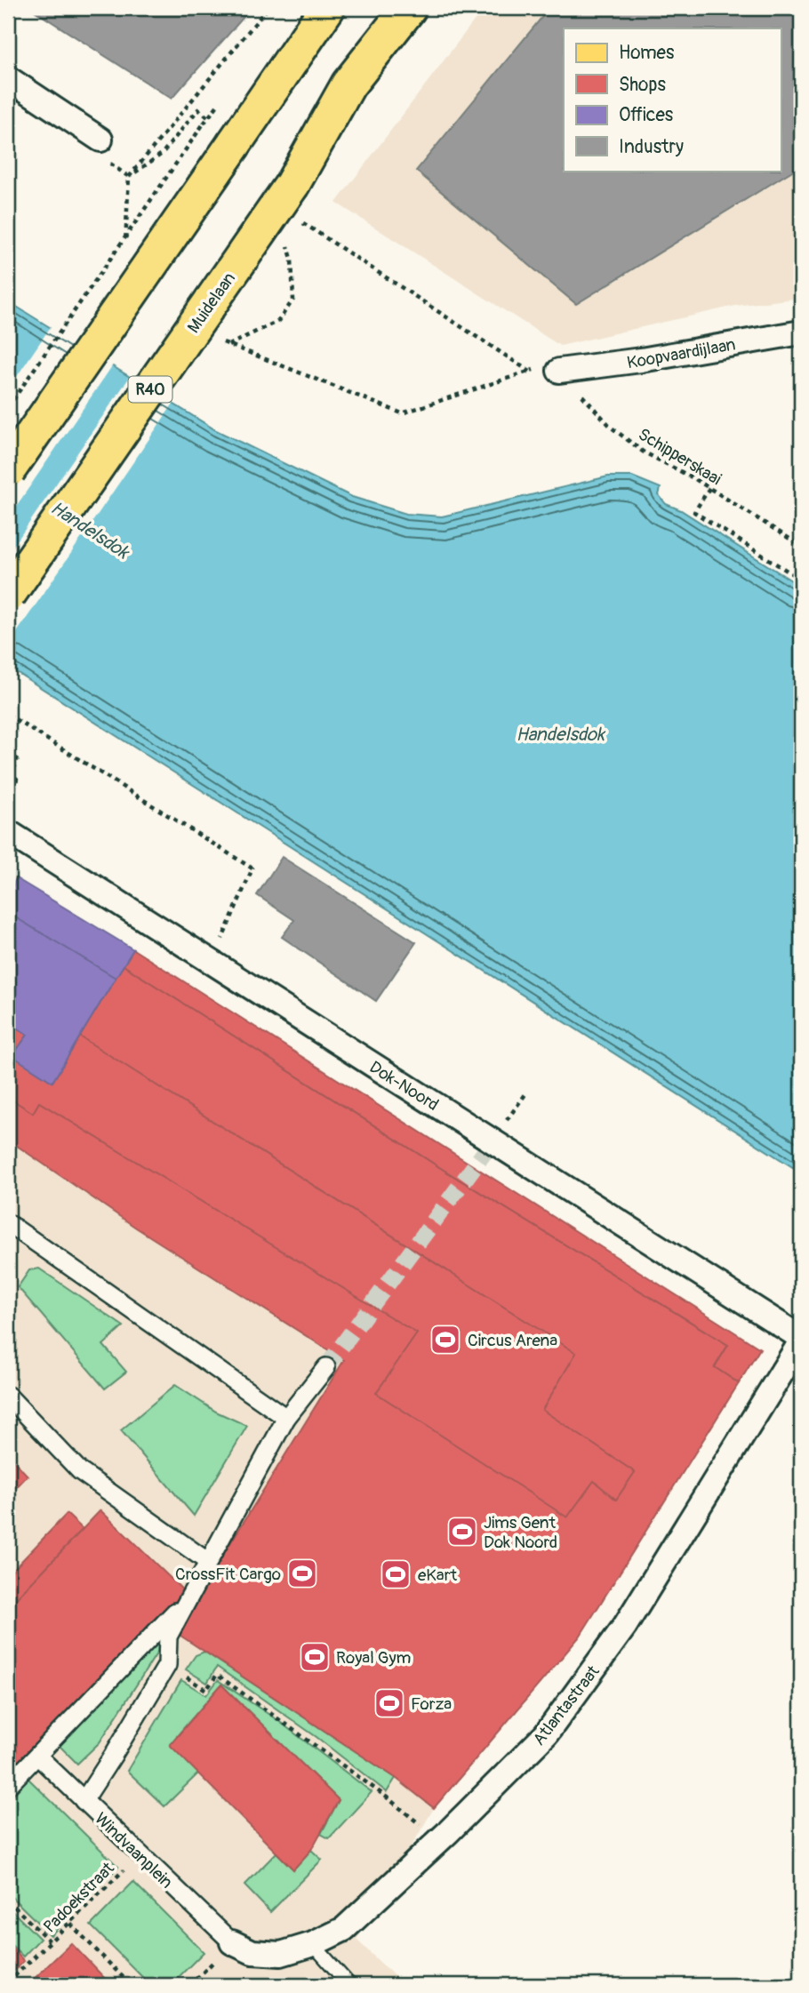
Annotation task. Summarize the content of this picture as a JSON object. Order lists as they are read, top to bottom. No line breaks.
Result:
{"streets":{"main road":["Muidelaan","R40"],"street":["Koopvaardijlaan","Dok-Noord","Atlantastraat","Windvaanplein"],"path":["Schipperskaai","Padoekstraat"]},"crossings":[["Koopvaardijlaan","Schipperskaai"],["Dok-Noord","Atlantastraat"],["Atlantastraat","Windvaanplein"],["Windvaanplein","Padoekstraat"]],"water":["Handelsdok"],"places":{"sports":["Circus Arena","Jims Gent Dok Noord","CrossFit Cargo","eKart","Royal Gym","Forza"]},"legend":["Homes","Shops","Offices","Industry"]}
